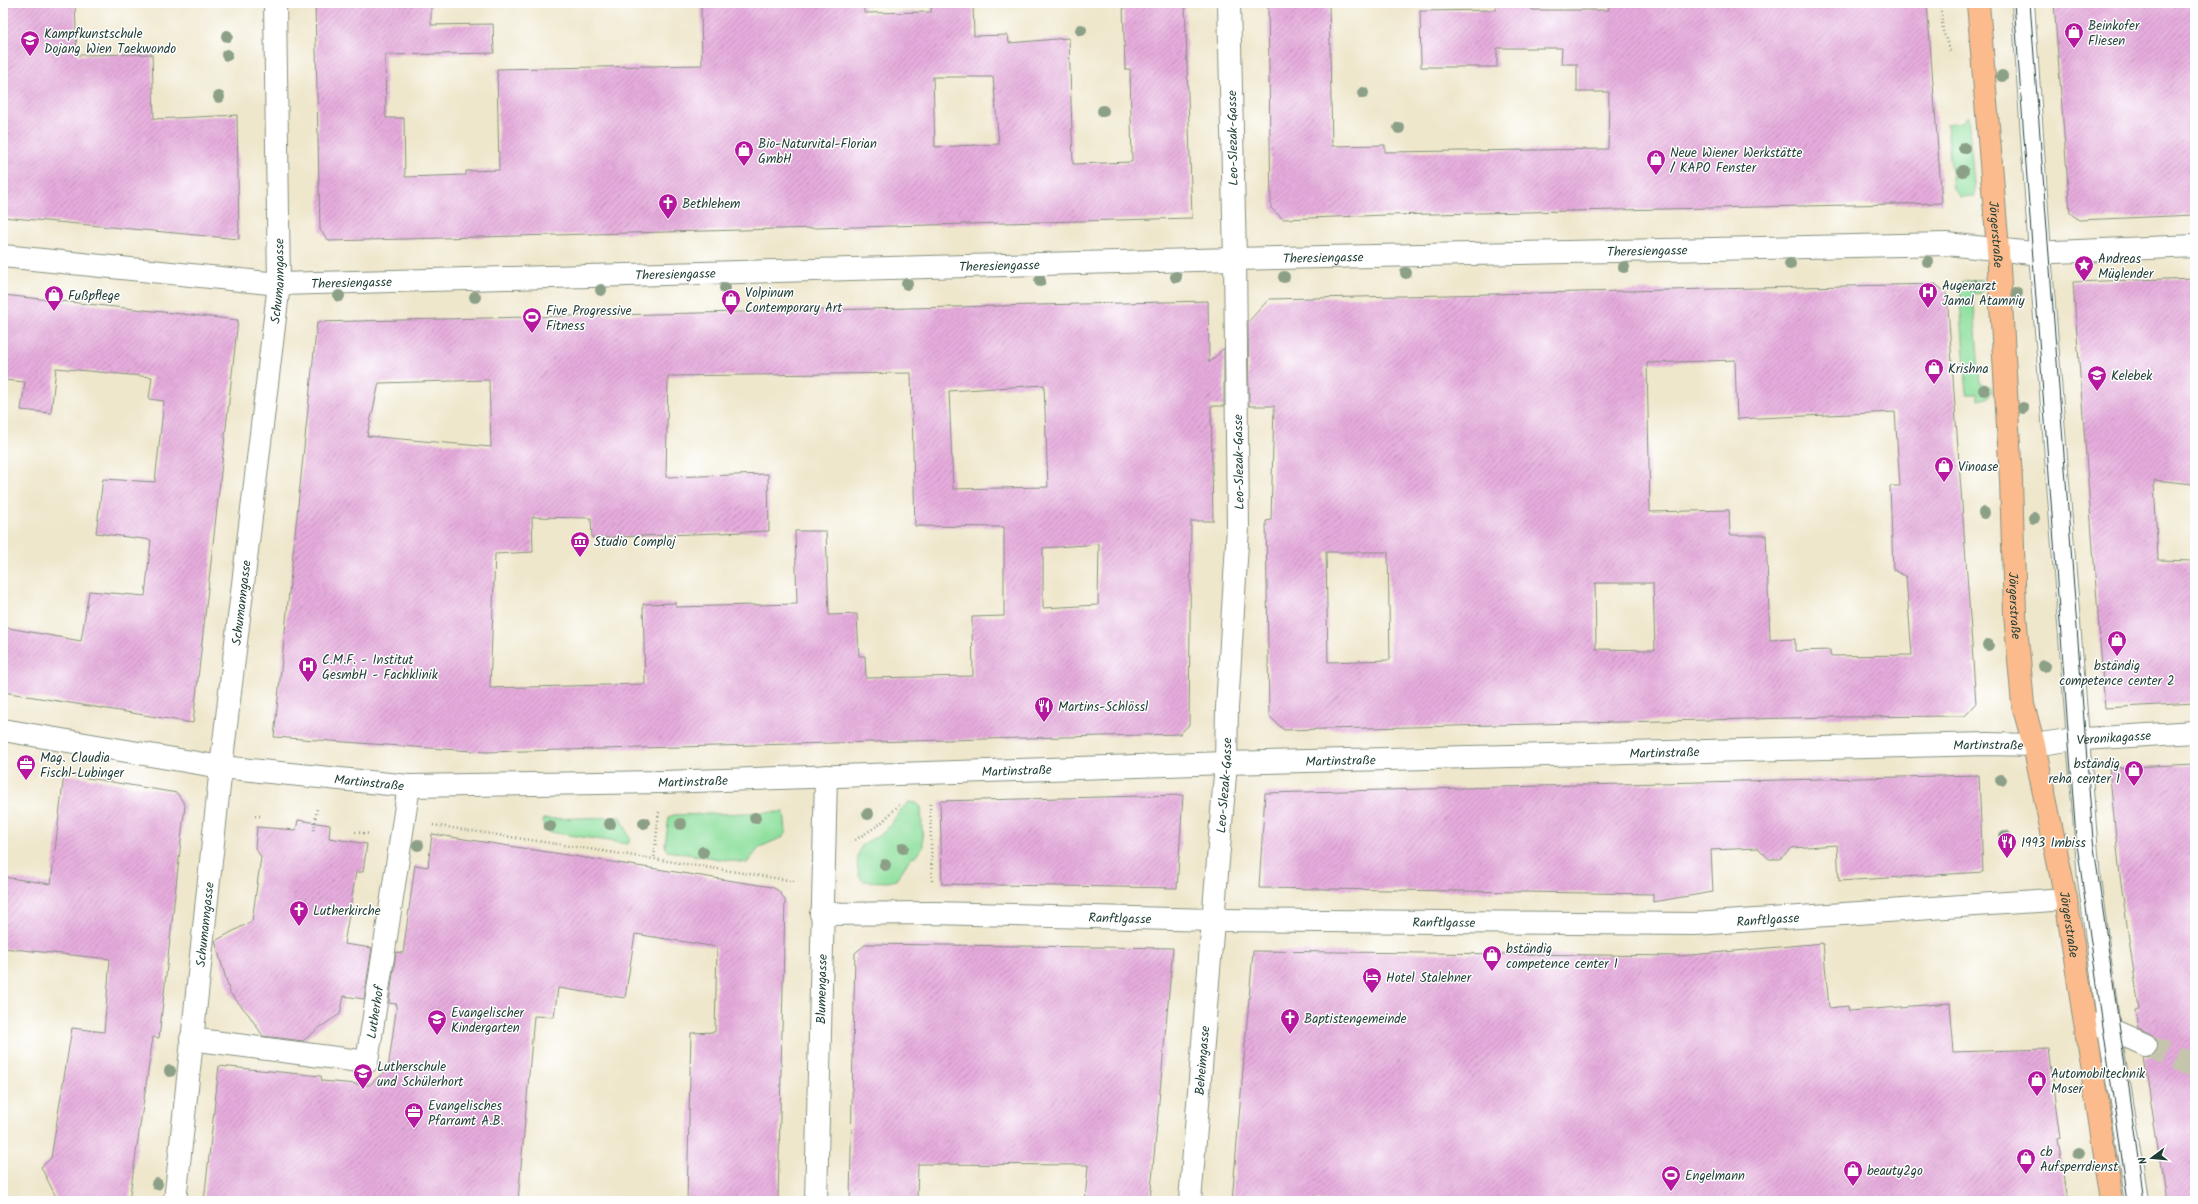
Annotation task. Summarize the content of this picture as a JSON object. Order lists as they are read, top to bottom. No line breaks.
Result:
{"streets":{"main road":["Jörgerstraße"],"street":["Leo-Slezak-Gasse","Theresiengasse","Schumanngasse","Veronikagasse","Martinstraße","Ranftlgasse","Blumengasse","Lutherhof","Beheimgasse"]},"crossings":[["Leo-Slezak-Gasse","Theresiengasse"],["Leo-Slezak-Gasse","Martinstraße"],["Leo-Slezak-Gasse","Ranftlgasse"],["Leo-Slezak-Gasse","Beheimgasse"],["Jörgerstraße","Theresiengasse"],["Jörgerstraße","Veronikagasse"],["Jörgerstraße","Martinstraße"],["Jörgerstraße","Ranftlgasse"],["Theresiengasse","Schumanngasse"],["Schumanngasse","Martinstraße"],["Schumanngasse","Lutherhof"],["Veronikagasse","Martinstraße"],["Martinstraße","Blumengasse"],["Martinstraße","Lutherhof"],["Ranftlgasse","Blumengasse"],["Ranftlgasse","Beheimgasse"]],"places":{"shop":["Beinkofer Fliesen","Bio-Naturvital-Florian GmbH","Neue Wiener Werkstätte / KAPO Fenster","Fußpflege","Volpinum Contemporary Art","Krishna","Vinoase","bständig competence center 2","bständig reha center 1","bständig competence center 1","Automobiltechnik Moser","cb Aufsperrdienst","beauty2go"],"school or university":["Kampfkunstschule Dojang Wien Taekwondo","Kelebek","Evangelischer Kindergarten","Lutherschule und Schülerhort"],"church":["Bethlehem","Lutherkirche","Baptistengemeinde"],"place":["Andreas Müglender"],"hospital":["Augenarzt Jamal Atamniy","C.M.F. - Institut GesmbH - Fachklinik"],"sports":["Five Progressive Fitness","Engelmann"],"museum":["Studio Comploj"],"restaurant":["Martins-Schlössl","1993 Imbiss"],"office":["Mag. Claudia Fischl-Lubinger","Evangelisches Pfarramt A.B."],"hotel":["Hotel Stalehner"]},"north":"left"}
